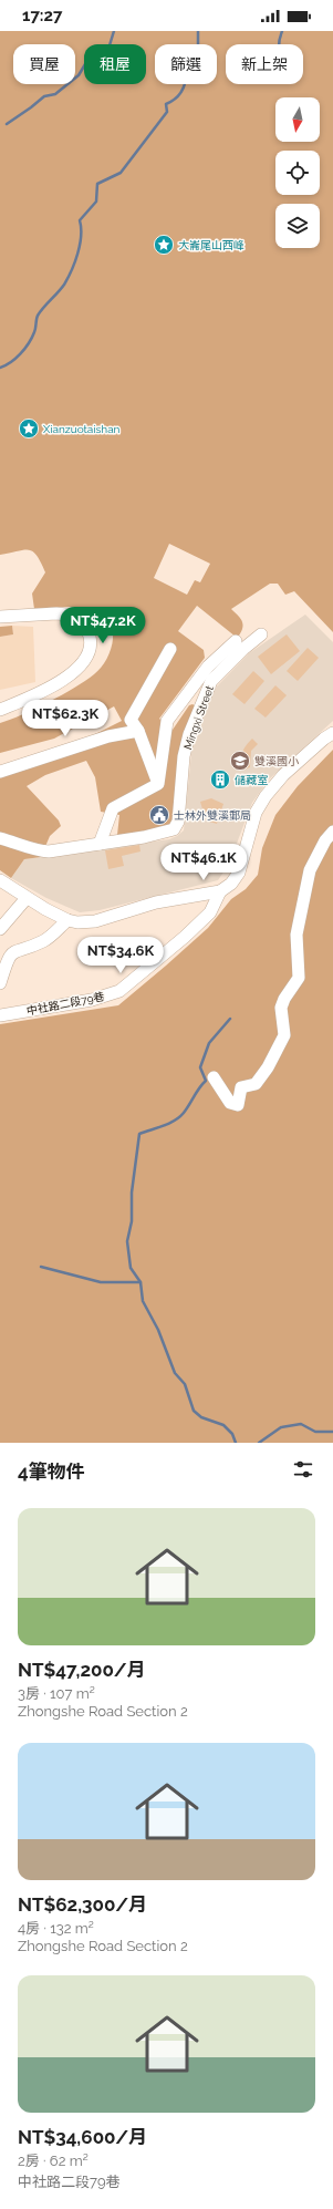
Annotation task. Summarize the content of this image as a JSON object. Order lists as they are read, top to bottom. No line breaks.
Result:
{"streets":{"street":["Mingxi Street","中社路二段79巷"]},"places":{"place":["大崙尾山西峰","Xianzuotaishan"],"school or university":["雙溪國小"],"building":["儲藏室"],"public building":["士林外雙溪郵局"]},"north":"bottom","page":{"status":"17:27","chip":["買屋","租屋","篩選","新上架"],"price":["NT$47.2K","NT$62.3K","NT$46.1K","NT$34.6K"],"heading":"4筆物件","list":[{"name":"NT$47,200/月","note":"3房 · 107 m² · Zhongshe Road Section 2"},{"name":"NT$62,300/月","note":"4房 · 132 m² · Zhongshe Road Section 2"},{"name":"NT$34,600/月","note":"2房 · 62 m² · 中社路二段79巷"}]}}
